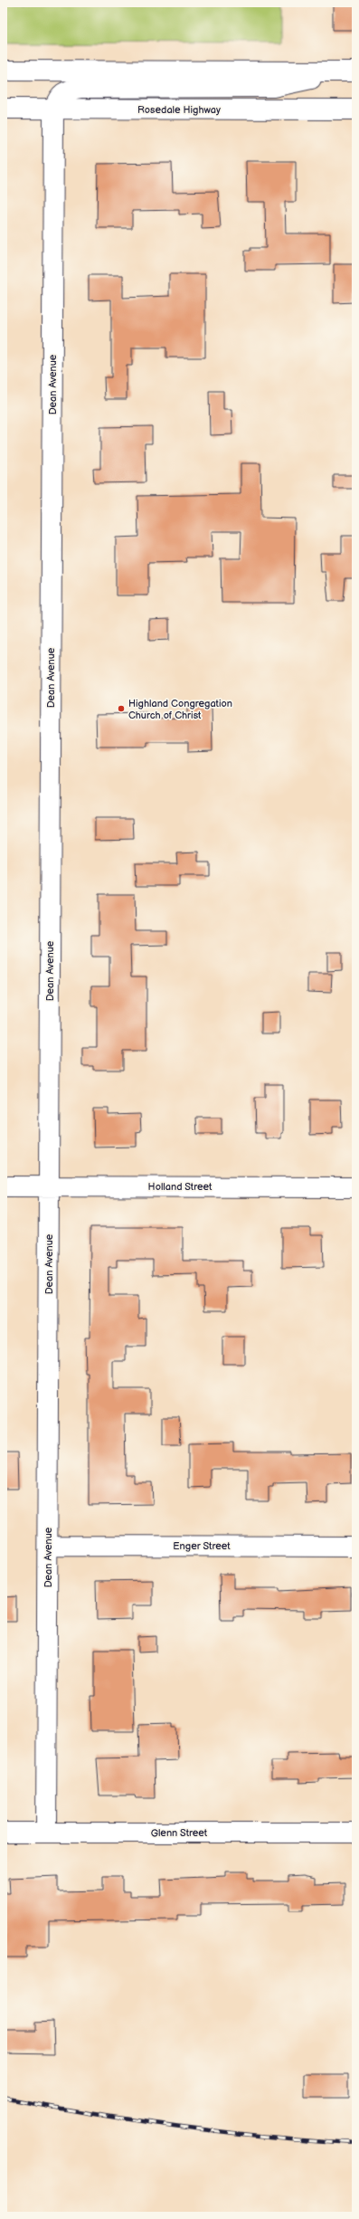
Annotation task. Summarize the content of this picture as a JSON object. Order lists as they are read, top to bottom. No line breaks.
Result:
{"streets":{"street":["Rosedale Highway","Dean Avenue","Holland Street","Enger Street","Glenn Street"]},"crossings":[["Rosedale Highway","Dean Avenue"],["Dean Avenue","Holland Street"],["Dean Avenue","Enger Street"],["Dean Avenue","Glenn Street"]],"places":["Highland Congregation Church of Christ"]}
